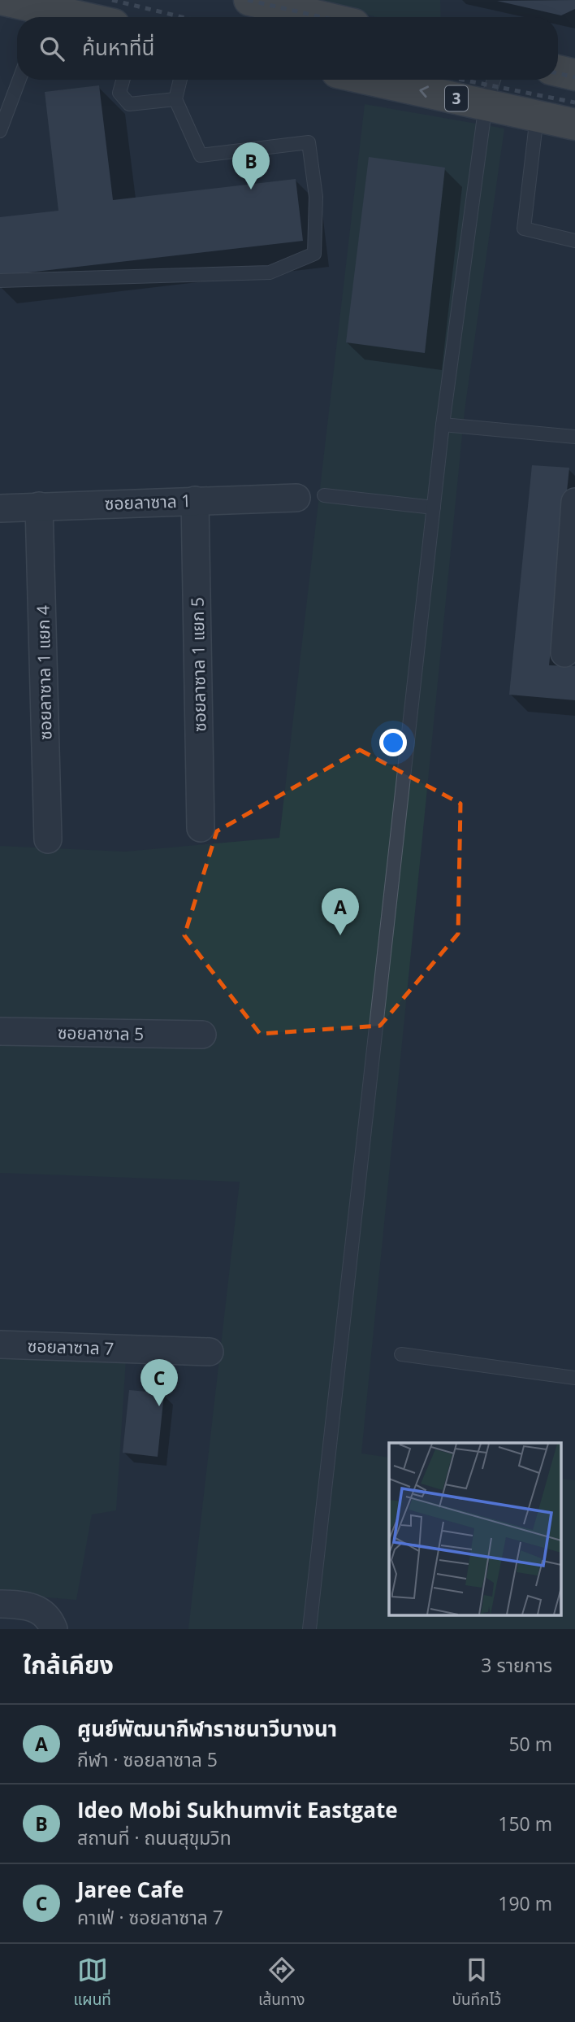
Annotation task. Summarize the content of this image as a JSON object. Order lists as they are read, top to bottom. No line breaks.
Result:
{"streets":{"highway":["3"],"street":["ซอยลาซาล 1","ซอยลาซาล 1 แยก 5","ซอยลาซาล 1 แยก 4","ซอยลาซาล 5","ซอยลาซาล 7"]},"crossings":[["ซอยลาซาล 1","ซอยลาซาล 1 แยก 5"],["ซอยลาซาล 1","ซอยลาซาล 1 แยก 4"]],"page":{"search":"ค้นหาที่นี่","pins":["B","A","C"],"heading":["ใกล้เคียง","3 รายการ"],"list":[{"mark":"A","name":"ศูนย์พัฒนากีฬาราชนาวีบางนา","note":"กีฬา · ซอยลาซาล 5","value":"50 m"},{"mark":"B","name":"Ideo Mobi Sukhumvit Eastgate","note":"สถานที่ · ถนนสุขุมวิท","value":"150 m"},{"mark":"C","name":"Jaree Cafe","note":"คาเฟ่ · ซอยลาซาล 7","value":"190 m"}],"nav":["แผนที่","เส้นทาง","บันทึกไว้"]}}
